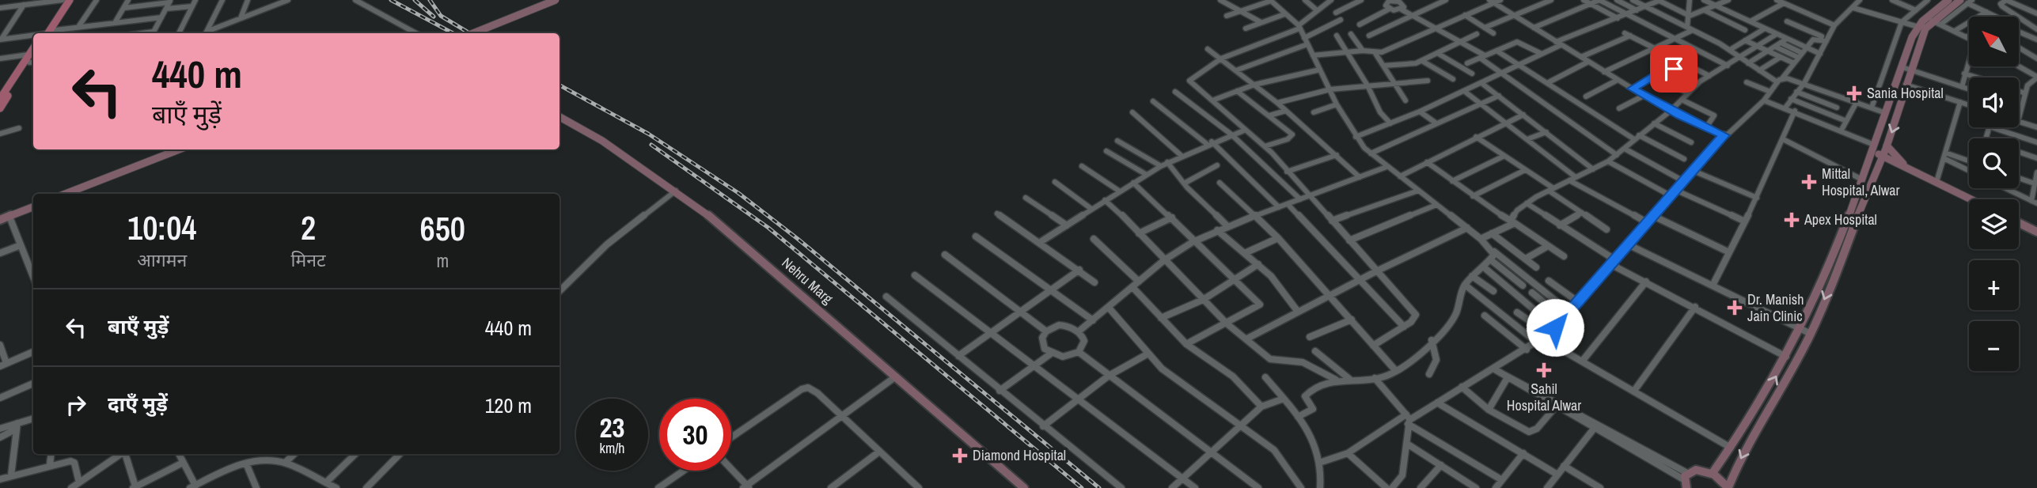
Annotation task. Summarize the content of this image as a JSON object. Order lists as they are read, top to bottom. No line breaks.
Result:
{"streets":{"main road":["Nehru Marg"]},"places":{"health":["Sania Hospital","Mittal Hospital, Alwar","Apex Hospital","Dr. Manish Jain Clinic","Sahil Hospital Alwar","Diamond Hospital"]},"north":"top left","page":{"map_buttons":["+","−"],"turn":["440 m","बाएँ मुड़ें"],"eta":["10:04","आगमन","2","मिनट","650","m"],"list":[{"name":"बाएँ मुड़ें","value":"440 m"},{"name":"दाएँ मुड़ें","value":"120 m"}],"speed":"23 km/h","limit":"30"}}
